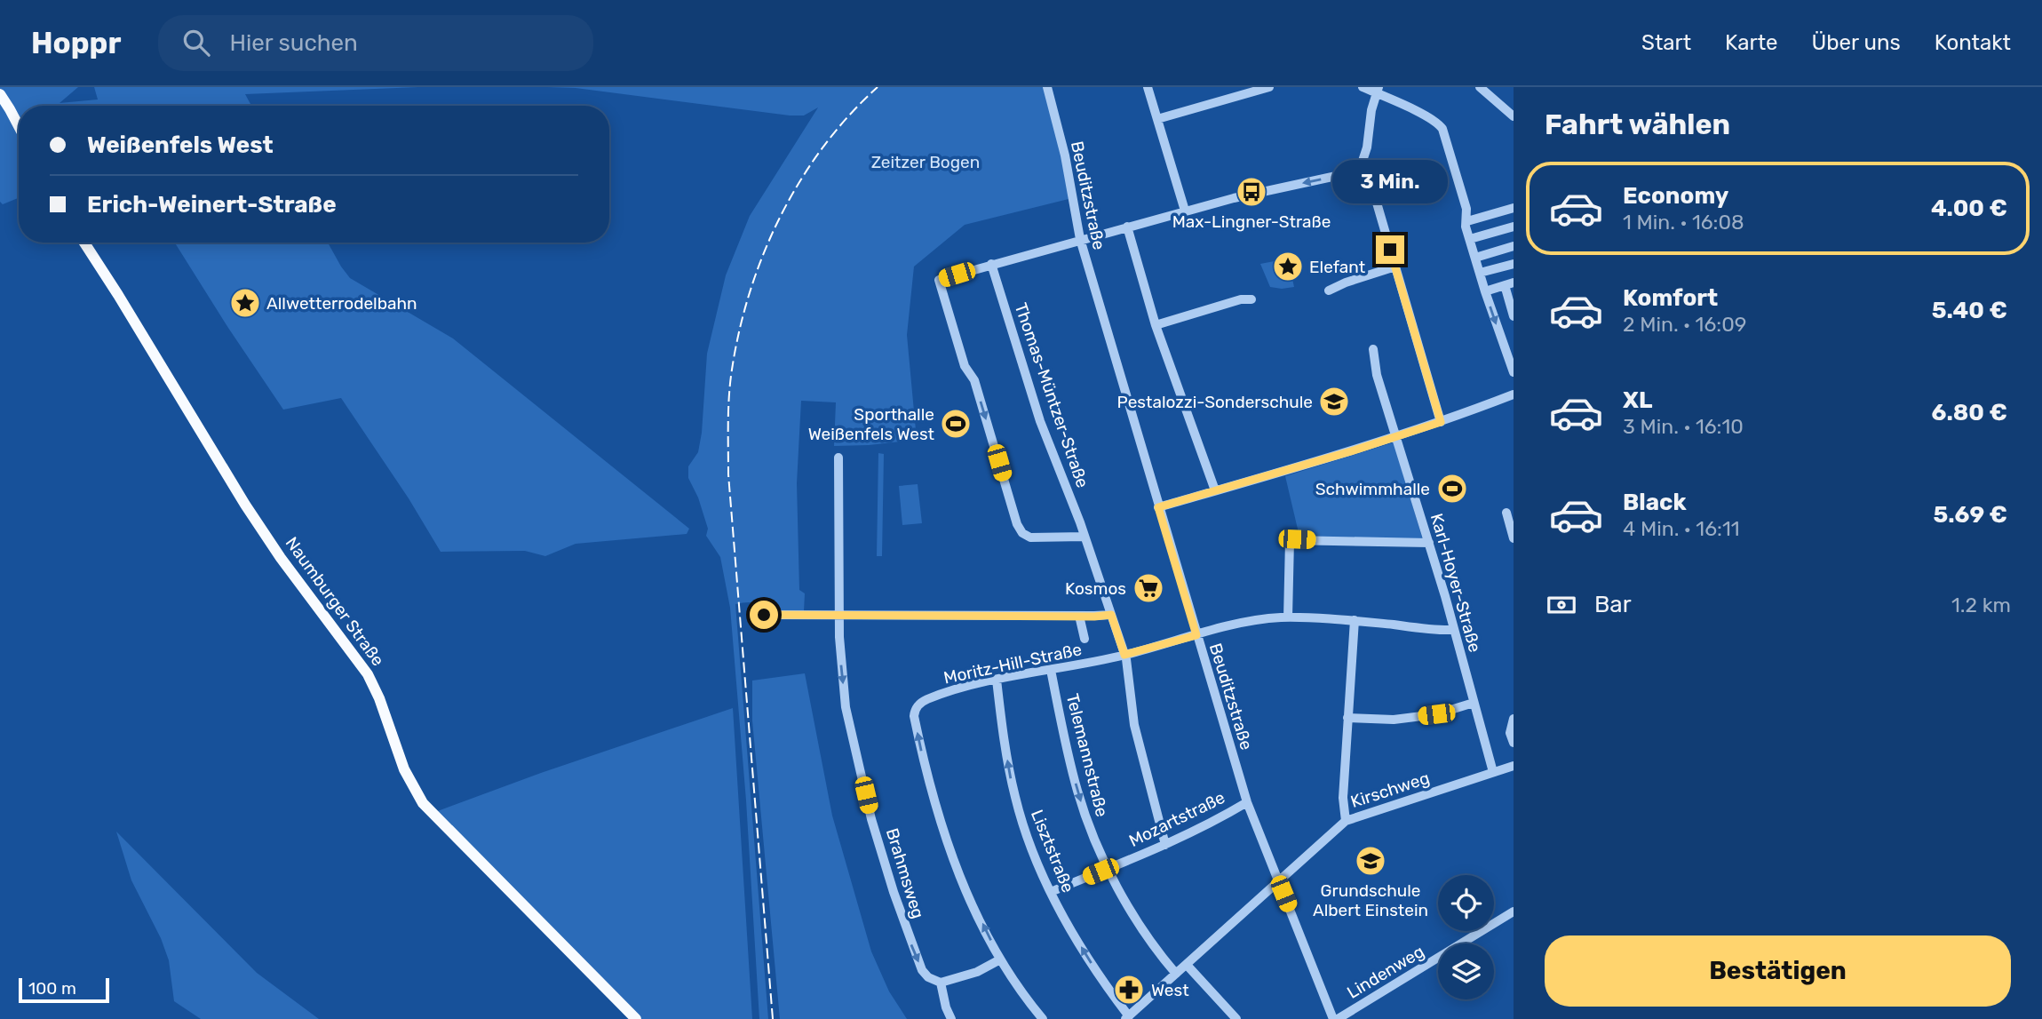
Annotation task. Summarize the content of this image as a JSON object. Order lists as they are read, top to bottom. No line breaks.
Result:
{"streets":{"main road":["Naumburger Straße"],"street":["Beuditzstraße","Thomas-Müntzer-Straße","Karl-Hoyer-Straße","Moritz-Hill-Straße","Telemannstraße","Kirschweg","Mozartstraße","Lisztstraße","Brahmsweg","Lindenweg"]},"crossings":[["Beuditzstraße","Moritz-Hill-Straße"],["Beuditzstraße","Kirschweg"],["Beuditzstraße","Mozartstraße"],["Beuditzstraße","Lindenweg"],["Thomas-Müntzer-Straße","Moritz-Hill-Straße"],["Thomas-Müntzer-Straße","Mozartstraße"],["Karl-Hoyer-Straße","Moritz-Hill-Straße"],["Karl-Hoyer-Straße","Kirschweg"],["Moritz-Hill-Straße","Telemannstraße"],["Moritz-Hill-Straße","Lisztstraße"],["Telemannstraße","Kirschweg"],["Telemannstraße","Mozartstraße"],["Kirschweg","Lisztstraße"],["Mozartstraße","Lisztstraße"]],"one_way":["Telemannstraße","Lisztstraße","Brahmsweg"],"parks":["Zeitzer Bogen"],"places":{"bus stop":["Max-Lingner-Straße"],"place":["Elefant","Allwetterrodelbahn"],"school or university":["Pestalozzi-Sonderschule","Grundschule Albert Einstein"],"sports":["Sporthalle Weißenfels West","Schwimmhalle"],"supermarket":["Kosmos"],"pharmacy":["West"]},"scale_bar":"100 m","page":{"header":"Hoppr","search":"Hier suchen","nav":["Start","Karte","Über uns","Kontakt"],"heading":"Fahrt wählen","banner":["Weißenfels West","Erich-Weinert-Straße"],"bubble":"3 Min.","list":[{"name":"Economy","note":"1 Min. · 16:08","value":"4.00 €"},{"name":"Komfort","note":"2 Min. · 16:09","value":"5.40 €"},{"name":"XL","note":"3 Min. · 16:10","value":"6.80 €"},{"name":"Black","note":"4 Min. · 16:11","value":"5.69 €"}],"pay":["Bar","1.2 km"],"buttons":"Bestätigen","scale":"100 m"}}
